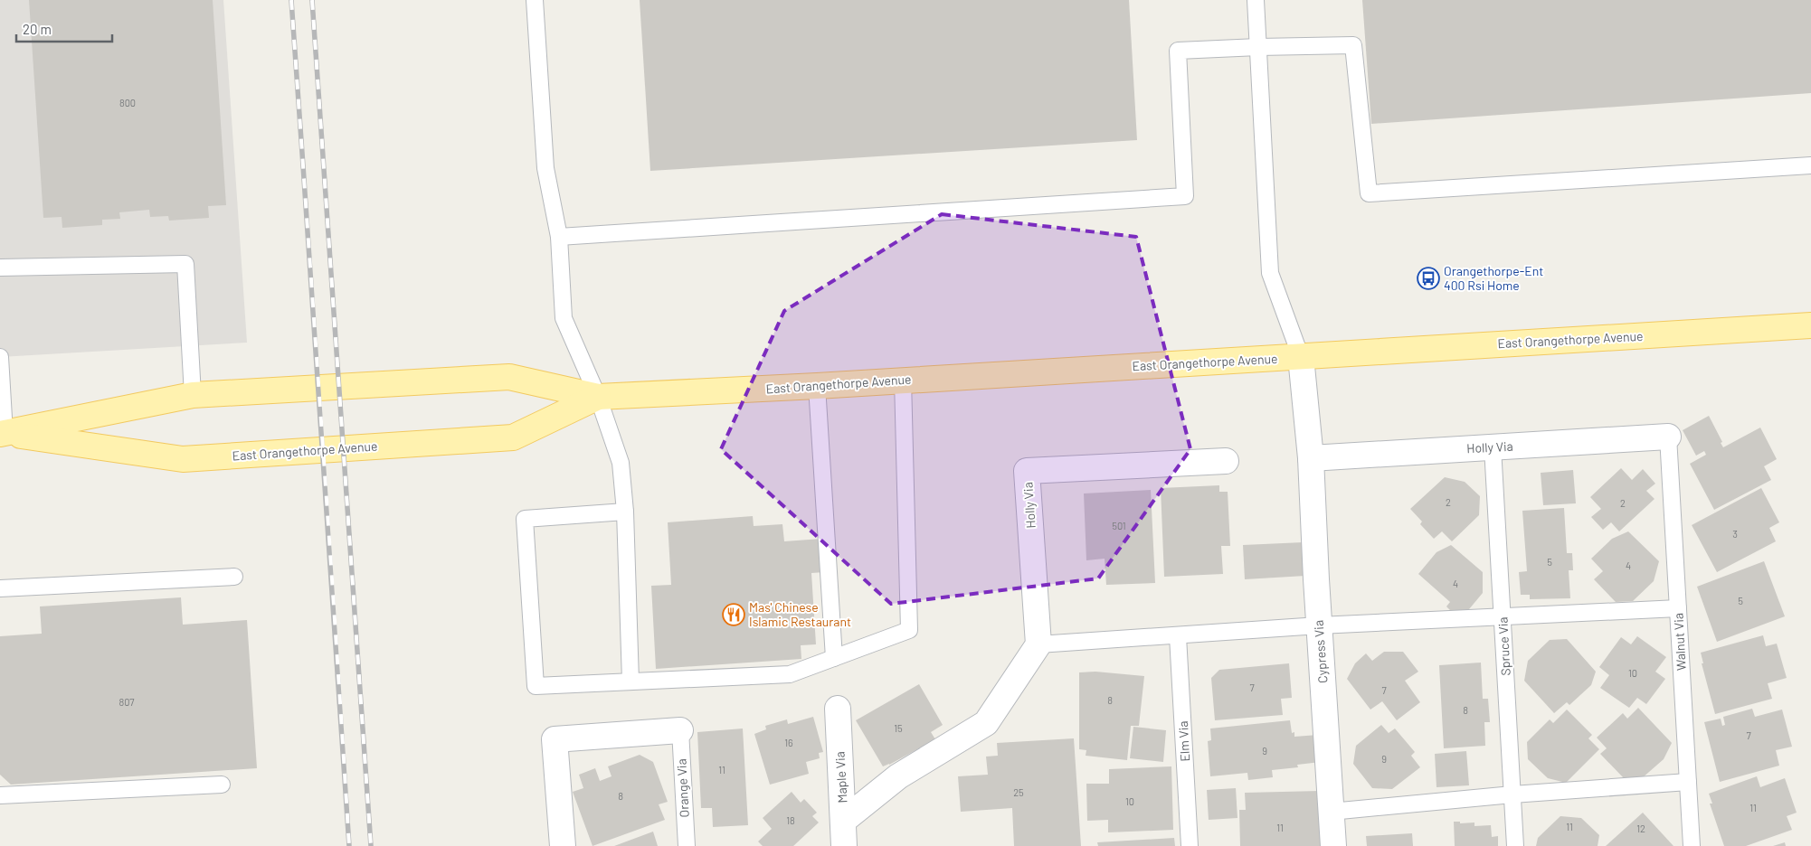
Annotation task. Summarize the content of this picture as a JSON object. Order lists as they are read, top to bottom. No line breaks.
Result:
{"streets":{"main road":["East Orangethorpe Avenue"],"street":["Holly Via","Cypress Via","Maple Via"],"lane":["Walnut Via","Spruce Via","Elm Via","Orange Via"]},"crossings":[["East Orangethorpe Avenue","Cypress Via"],["Holly Via","Walnut Via"],["Holly Via","Spruce Via"],["Holly Via","Cypress Via"]],"places":{"bus stop":["Orangethorpe-Ent 400 Rsi Home"],"restaurant":["Mas' Chinese Islamic Restaurant"]},"house_numbers":["800","2","2","501","3","5","4","4","5","10","7","7","8","807","8","15","7","16","9","9","11","25","8","10","11","18","11","11","12"],"scale_bar":"20 m"}
